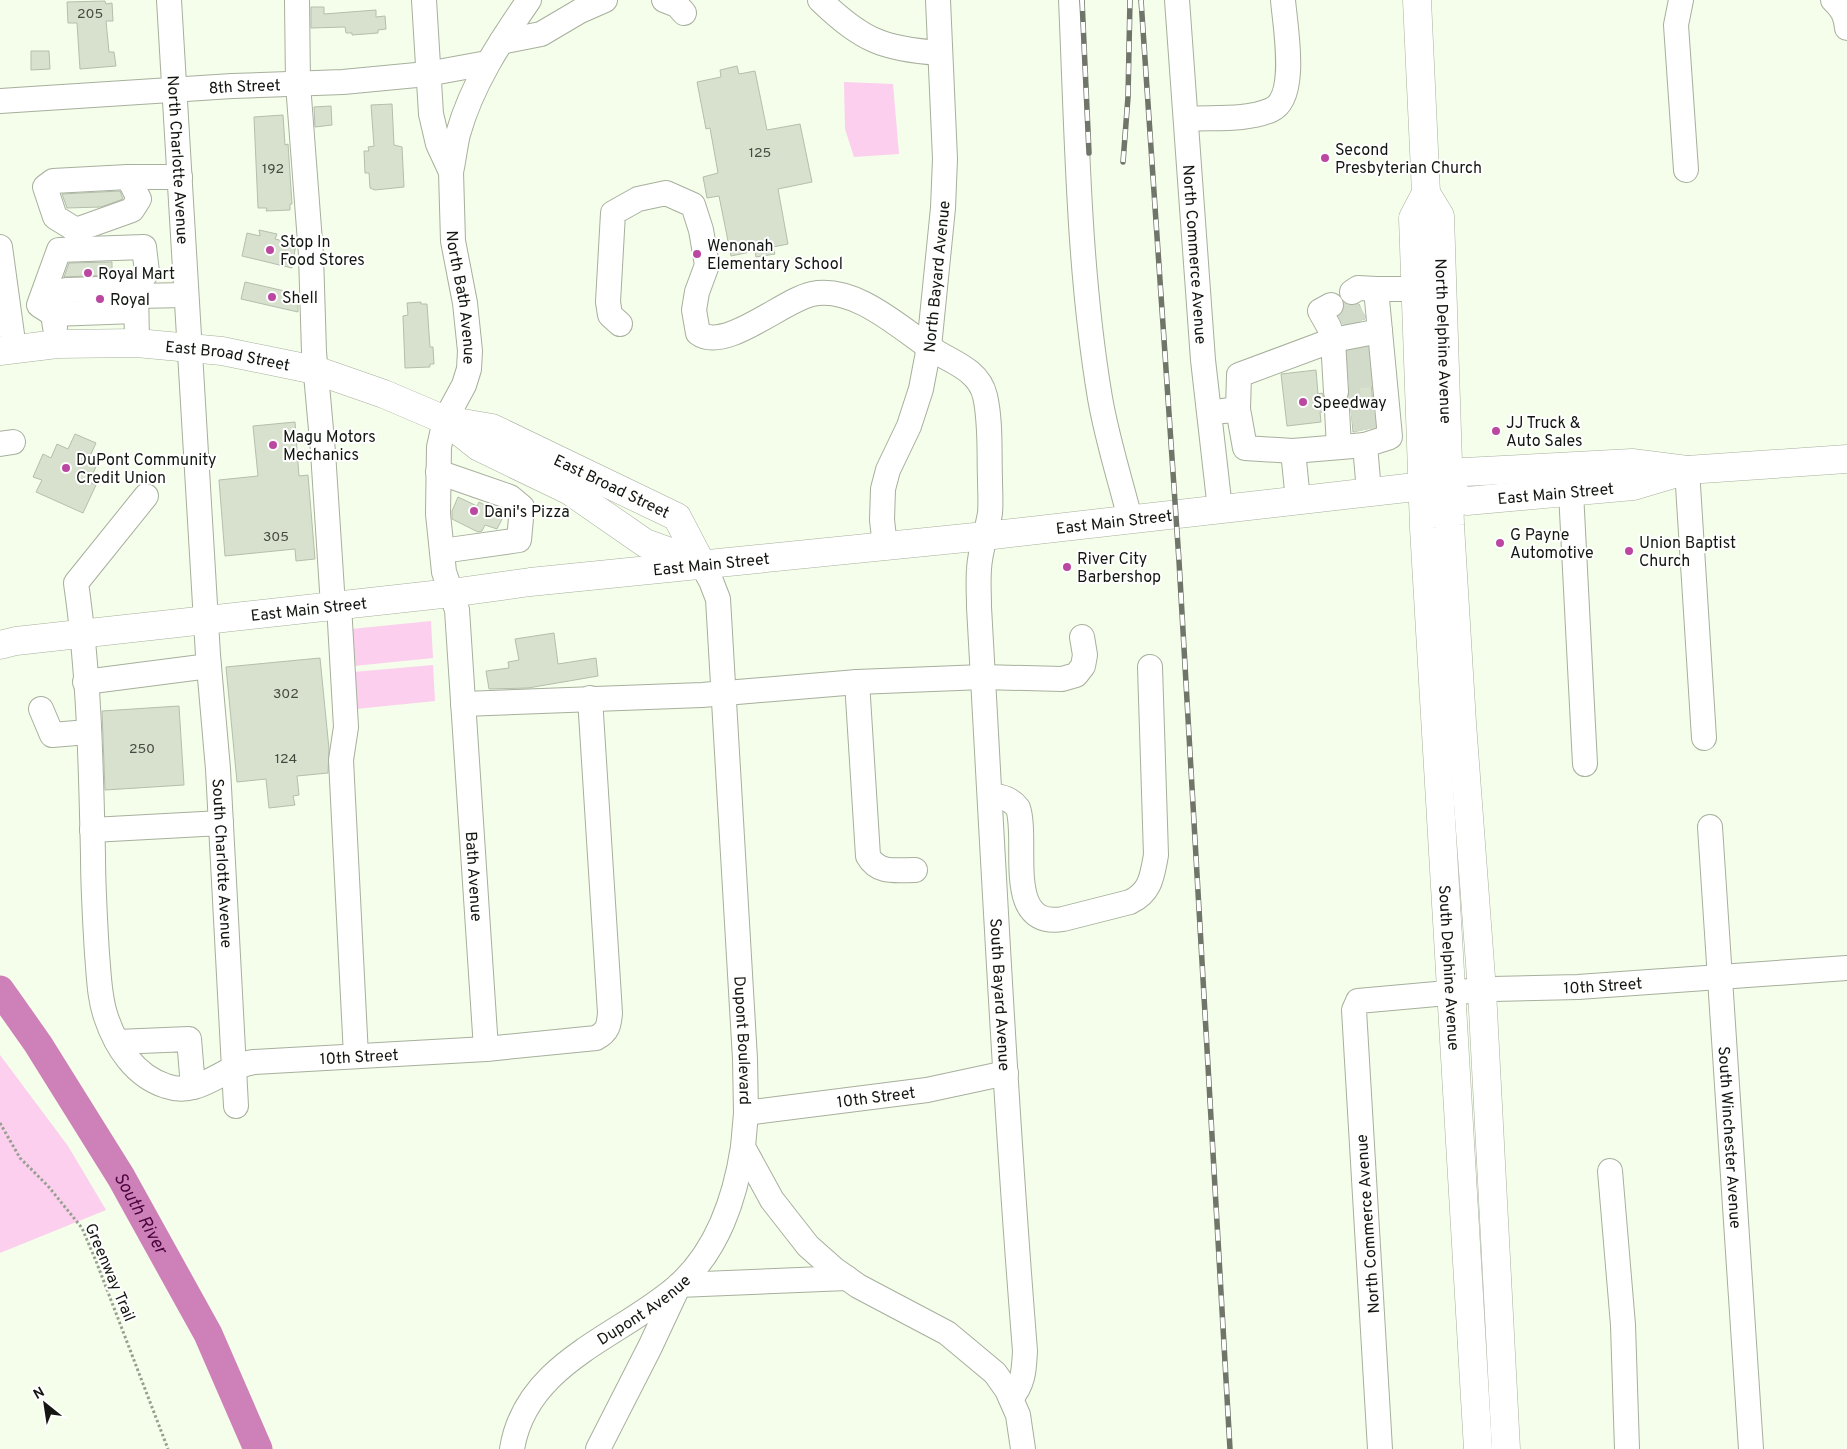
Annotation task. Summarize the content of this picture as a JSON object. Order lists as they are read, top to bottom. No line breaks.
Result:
{"streets":{"main road":["North Delphine Avenue","East Broad Street","East Main Street","South Delphine Avenue"],"street":["8th Street","North Charlotte Avenue","North Commerce Avenue","North Bayard Avenue","North Bath Avenue","South Charlotte Avenue","Bath Avenue","10th Street","South Bayard Avenue","Dupont Boulevard","South Winchester Avenue","Dupont Avenue"],"path":["Greenway Trail"]},"crossings":[["8th Street","North Charlotte Avenue"],["8th Street","North Bath Avenue"],["North Charlotte Avenue","East Broad Street"],["North Charlotte Avenue","East Main Street"],["North Charlotte Avenue","South Charlotte Avenue"],["North Commerce Avenue","East Main Street"],["North Commerce Avenue","10th Street"],["North Bayard Avenue","East Main Street"],["North Bayard Avenue","South Bayard Avenue"],["North Bath Avenue","East Broad Street"],["North Bath Avenue","East Main Street"],["North Bath Avenue","Bath Avenue"],["North Delphine Avenue","East Main Street"],["North Delphine Avenue","South Delphine Avenue"],["East Broad Street","East Main Street"],["East Broad Street","Dupont Boulevard"],["East Main Street","South Charlotte Avenue"],["East Main Street","Bath Avenue"],["East Main Street","South Delphine Avenue"],["East Main Street","South Bayard Avenue"],["East Main Street","Dupont Boulevard"],["South Charlotte Avenue","10th Street"],["Bath Avenue","10th Street"],["South Delphine Avenue","10th Street"],["10th Street","South Bayard Avenue"],["10th Street","Dupont Boulevard"],["10th Street","South Winchester Avenue"],["Dupont Boulevard","Dupont Avenue"]],"water":["South River"],"places":["Second Presbyterian Church","Stop In Food Stores","Wenonah Elementary School","Royal Mart","Shell","Royal","Speedway","JJ Truck & Auto Sales","Magu Motors Mechanics","DuPont Community Credit Union","Dani's Pizza","G Payne Automotive","Union Baptist Church","River City Barbershop"],"house_numbers":["205","125","192","305","302","250","124"],"north":"top left"}
